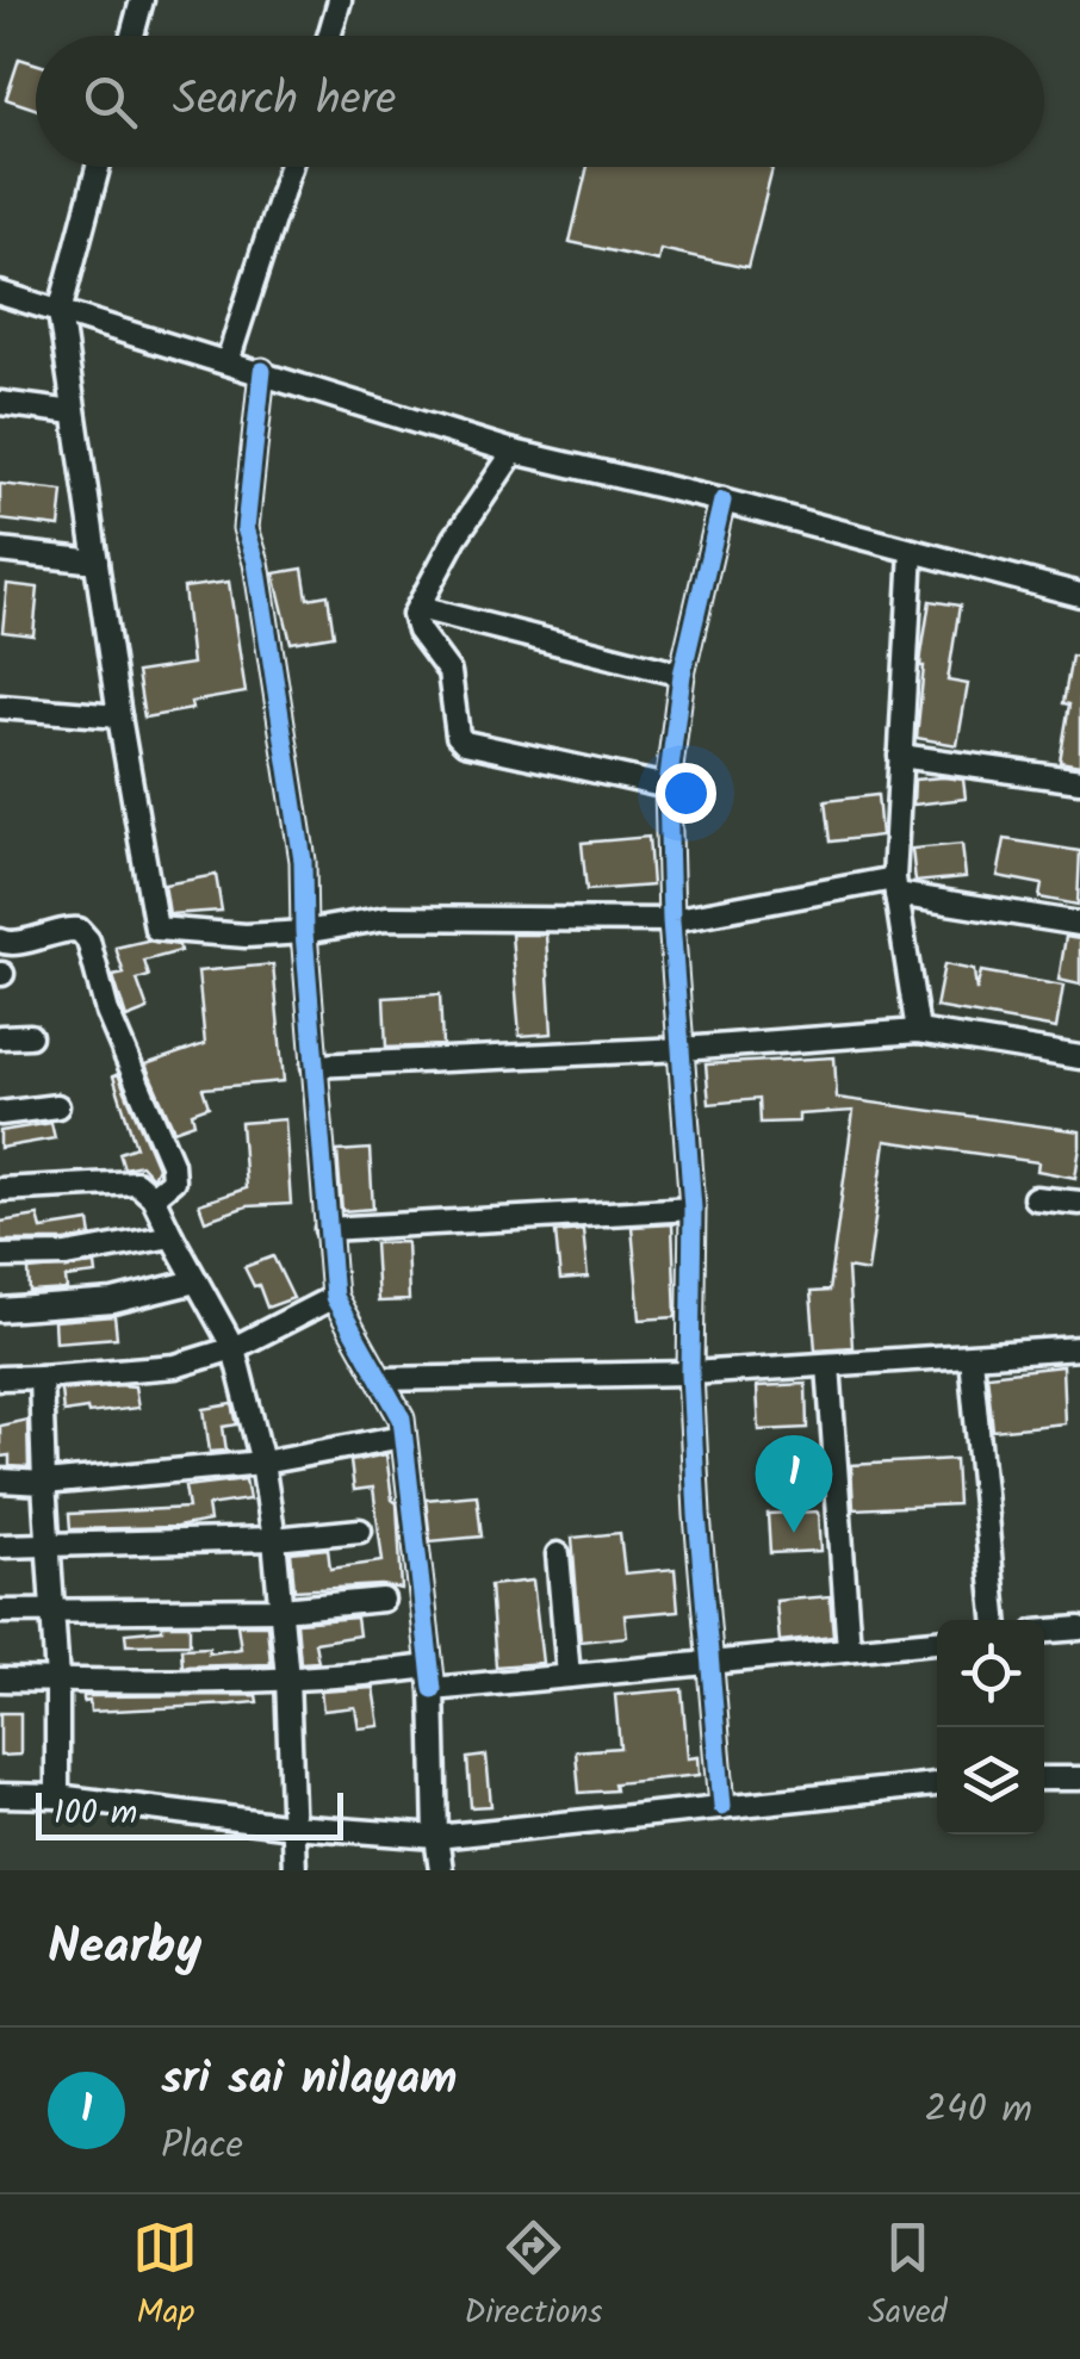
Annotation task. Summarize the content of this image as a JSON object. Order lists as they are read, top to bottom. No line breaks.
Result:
{"scale_bar":"100 m","page":{"search":"Search here","pins":"1","scale":"100 m","heading":"Nearby","list":[{"mark":"1","name":"sri sai nilayam","note":"Place","value":"240 m"}],"nav":["Map","Directions","Saved"]}}
